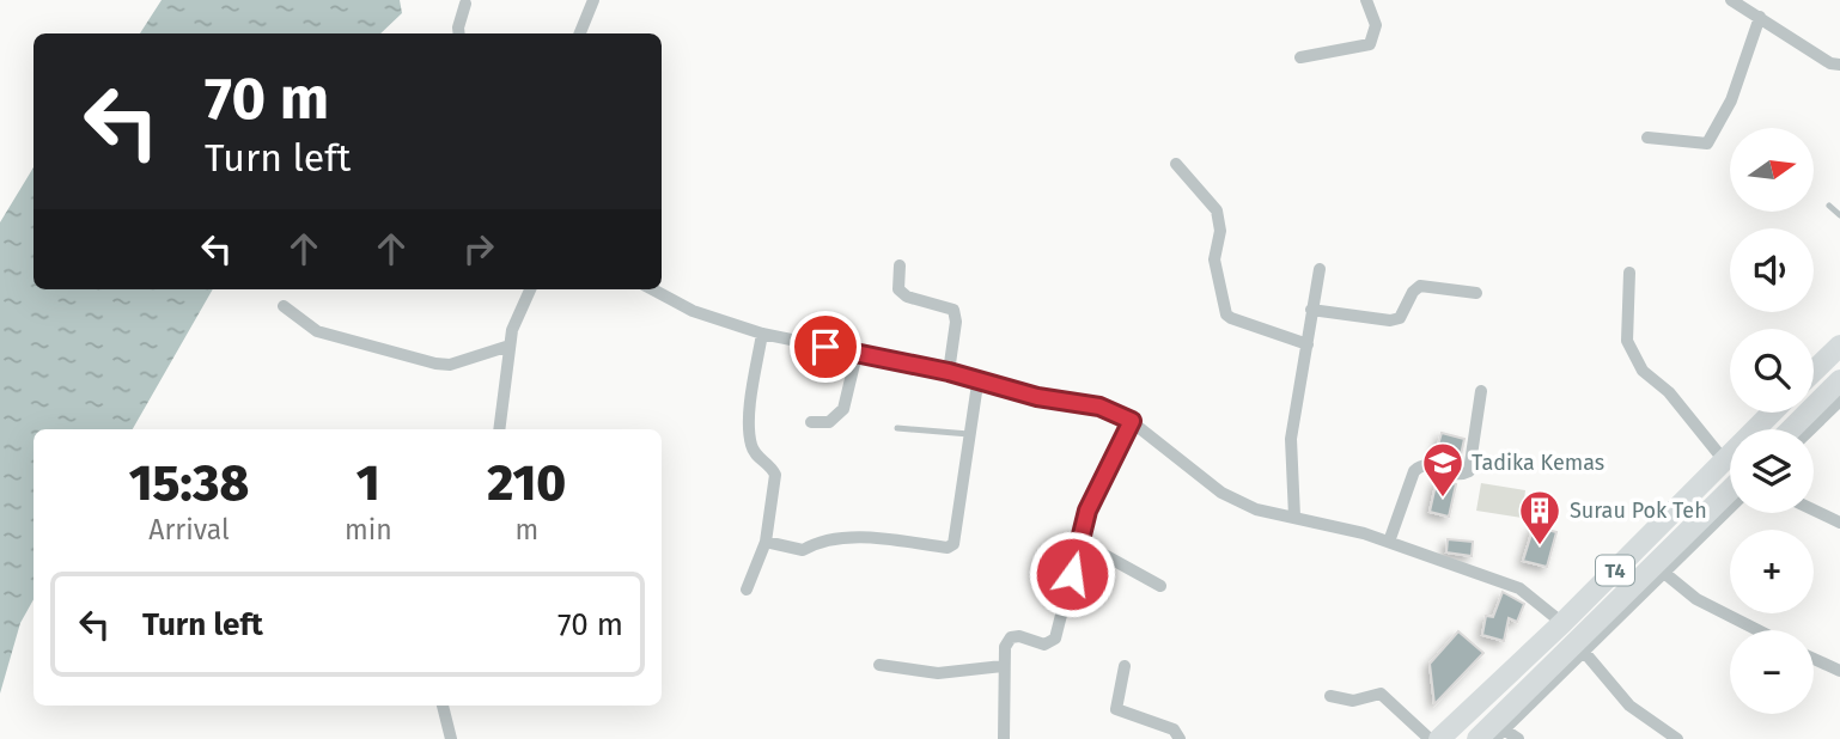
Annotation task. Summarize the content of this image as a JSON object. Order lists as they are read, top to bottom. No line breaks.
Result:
{"streets":{"highway":["T4"]},"places":{"school or university":["Tadika Kemas"],"building":["Surau Pok Teh"]},"north":"right","page":{"turn":["70 m","Turn left"],"map_buttons":["+","−"],"eta":["15:38","Arrival","1","min","210","m"],"list":[{"name":"Turn left","value":"70 m"}]}}
